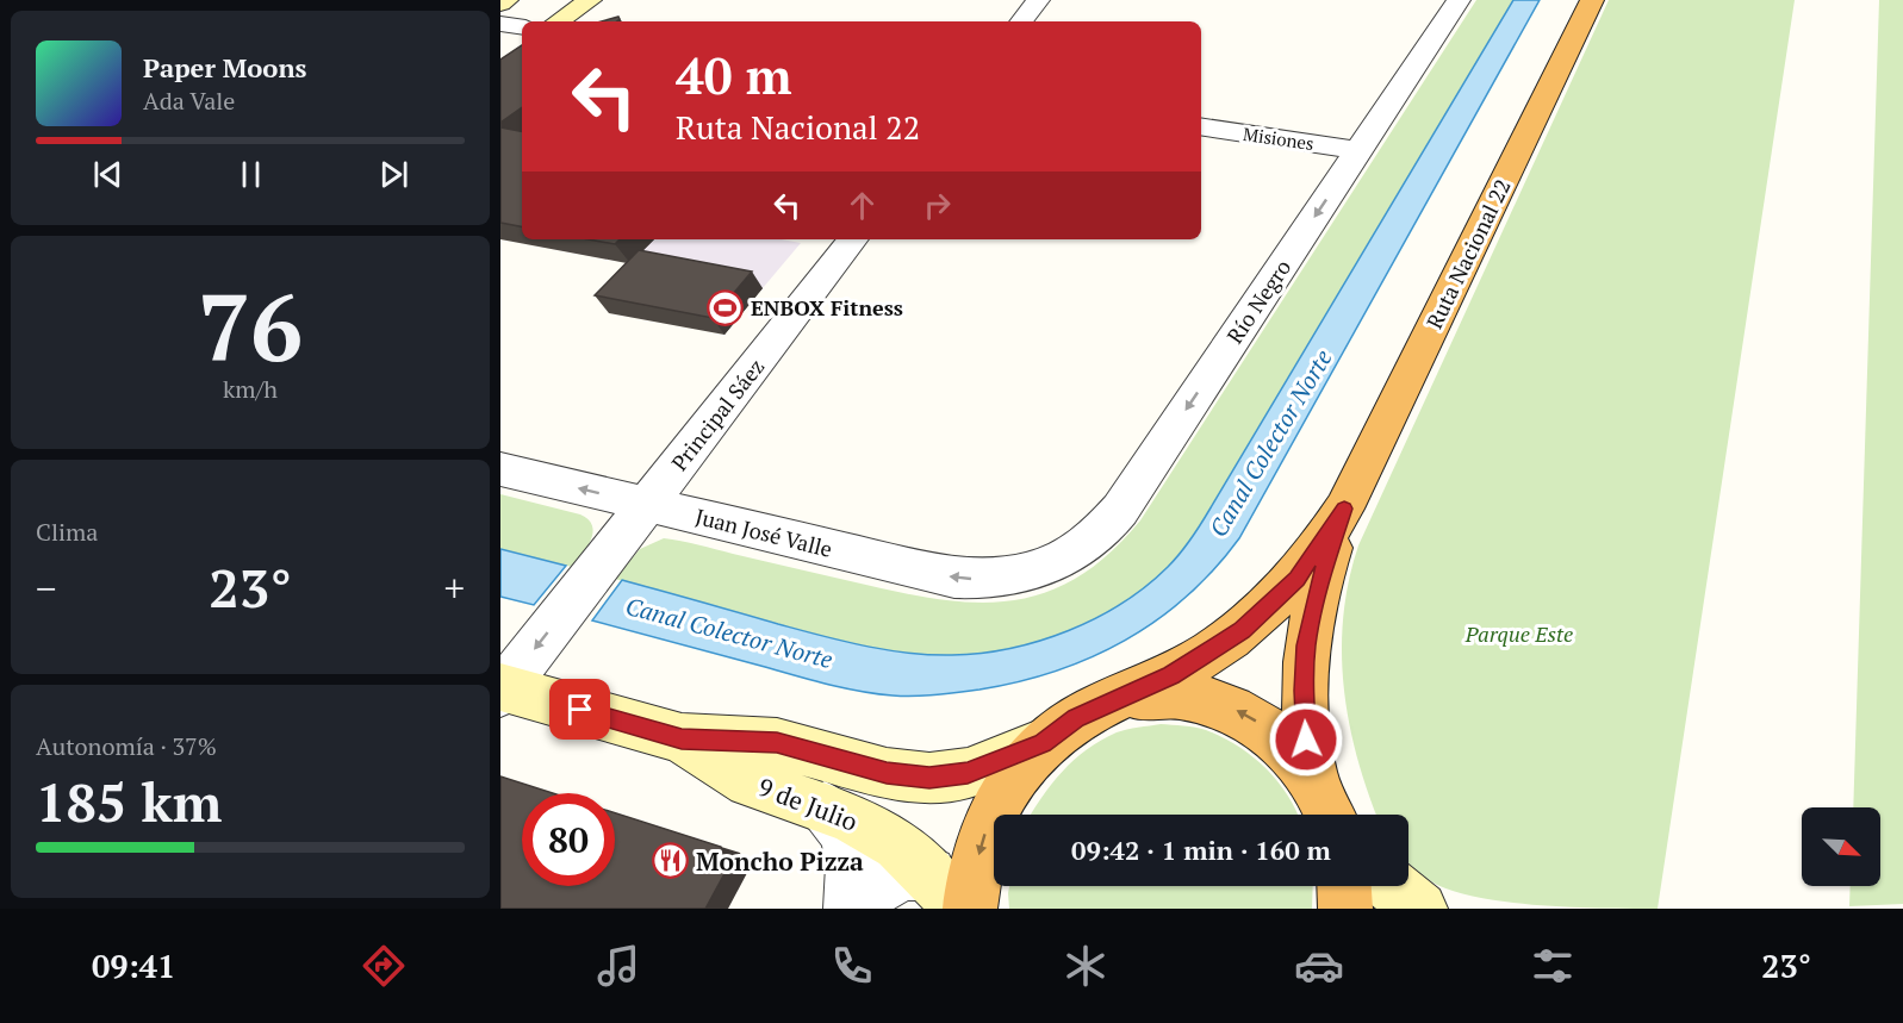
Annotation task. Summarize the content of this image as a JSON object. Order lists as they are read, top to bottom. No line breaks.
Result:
{"streets":{"highway":["Ruta Nacional 22"],"main road":["9 de Julio"],"street":["Misiones","Río Negro","Principal Sáez","Juan José Valle"]},"crossings":[["Misiones","Río Negro"],["Ruta Nacional 22","9 de Julio"],["Río Negro","Juan José Valle"],["Principal Sáez","Juan José Valle"],["Principal Sáez","9 de Julio"]],"one_way":["Río Negro","Principal Sáez","Juan José Valle"],"water":["Canal Colector Norte"],"parks":["Parque Este"],"places":{"sports":["ENBOX Fitness"],"restaurant":["Moncho Pizza"]},"north":"bottom right","page":{"turn":["40 m","Ruta Nacional 22"],"song":["Paper Moons","Ada Vale"],"tile":[["76","km/h"],"Clima",["Autonomía · 37%","185 km"]],"heat":["−","23°","+"],"limit":"80","trip":"09:42 · 1 min · 160 m","tabs":["09:41","23°"]}}
